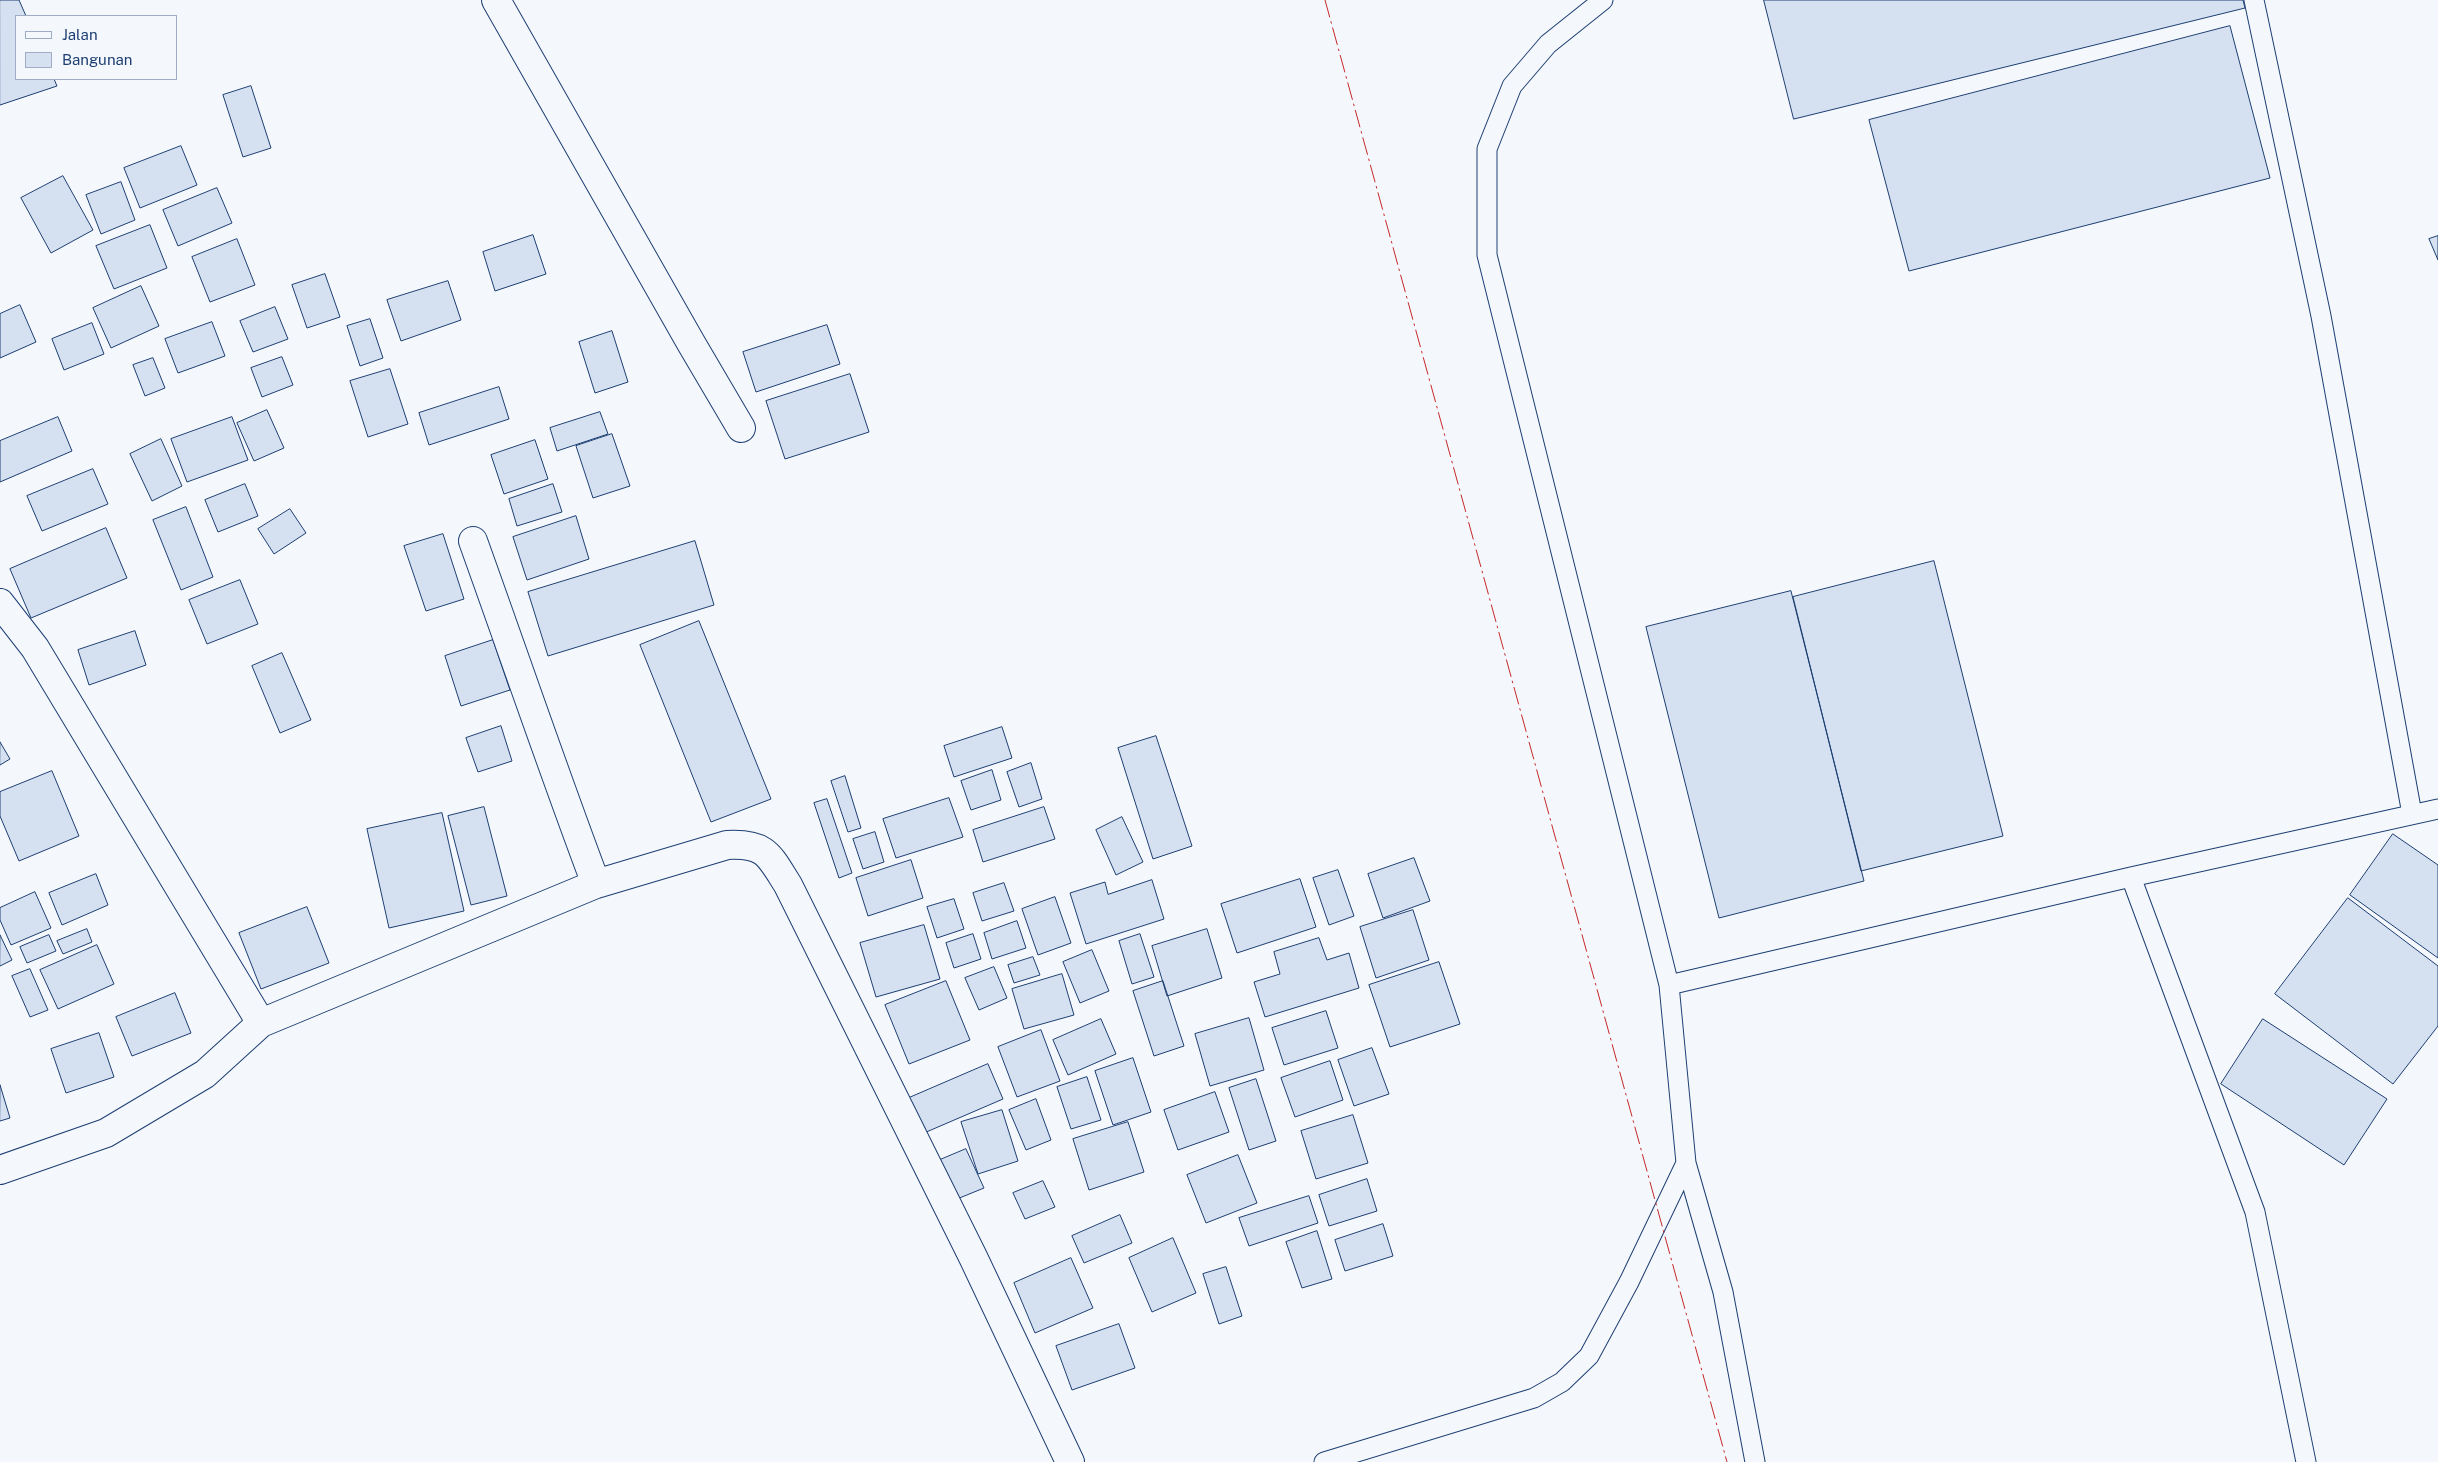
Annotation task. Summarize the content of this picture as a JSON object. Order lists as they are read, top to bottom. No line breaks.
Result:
{"legend":["Jalan","Bangunan"]}
